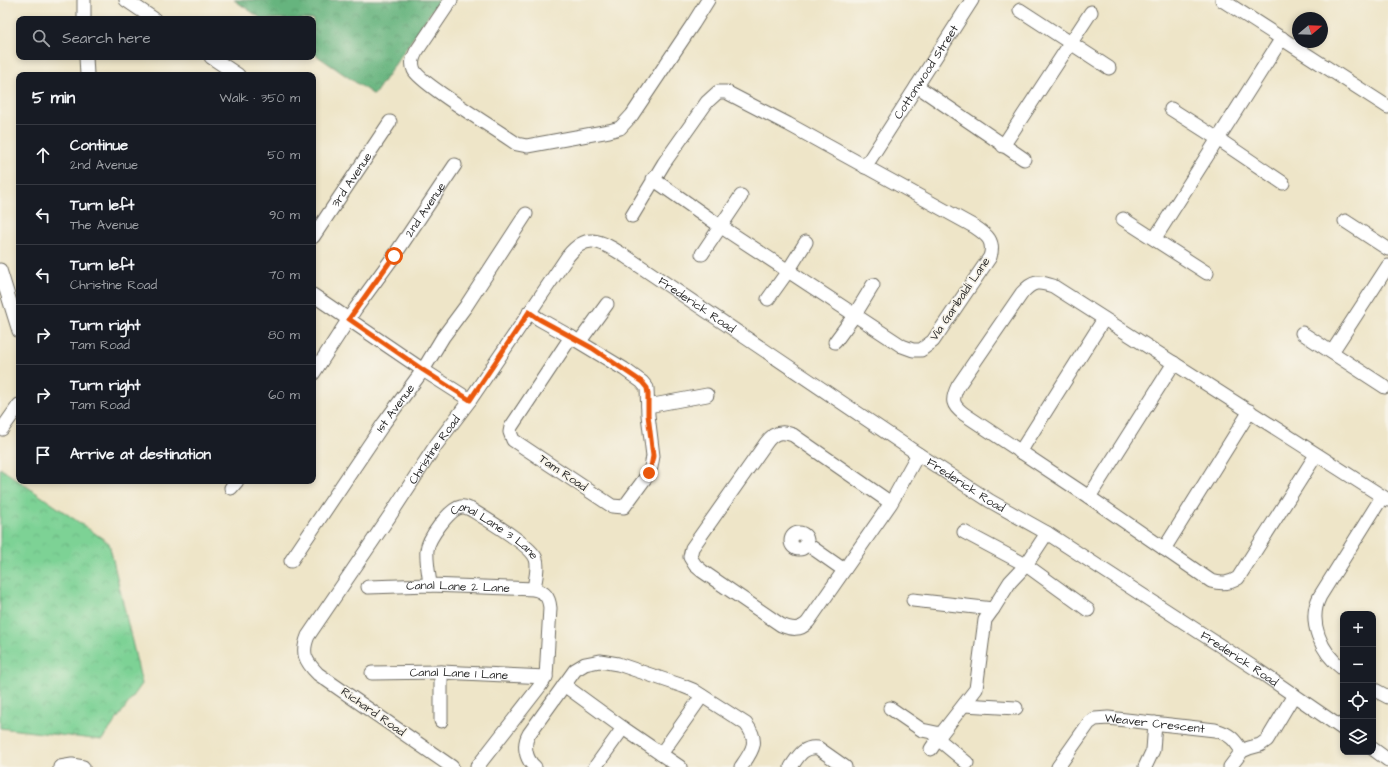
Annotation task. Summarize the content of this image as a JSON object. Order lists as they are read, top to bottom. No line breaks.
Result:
{"streets":{"street":["Cottonwood Street","3rd Avenue","2nd Avenue","Via Garibaldi Lane","Frederick Road","1st Avenue","Christine Road","Tam Road","Canal Lane 3 Lane","Canal Lane 2 Lane","Canal Lane 1 Lane","Richard Road","Weaver Crescent"]},"crossings":[["Cottonwood Street","Via Garibaldi Lane"],["Frederick Road","Christine Road"],["Christine Road","Tam Road"],["Christine Road","Richard Road"],["Canal Lane 3 Lane","Canal Lane 2 Lane"]],"north":"right","page":{"search":"Search here","heading":["5 min","Walk · 350 m"],"list":[["Continue","2nd Avenue","50 m"],["Turn left","The Avenue","90 m"],["Turn left","Christine Road","70 m"],["Turn right","Tam Road","80 m"],["Turn right","Tam Road","60 m"],"Arrive at destination"],"map_buttons":["+","−"]}}
